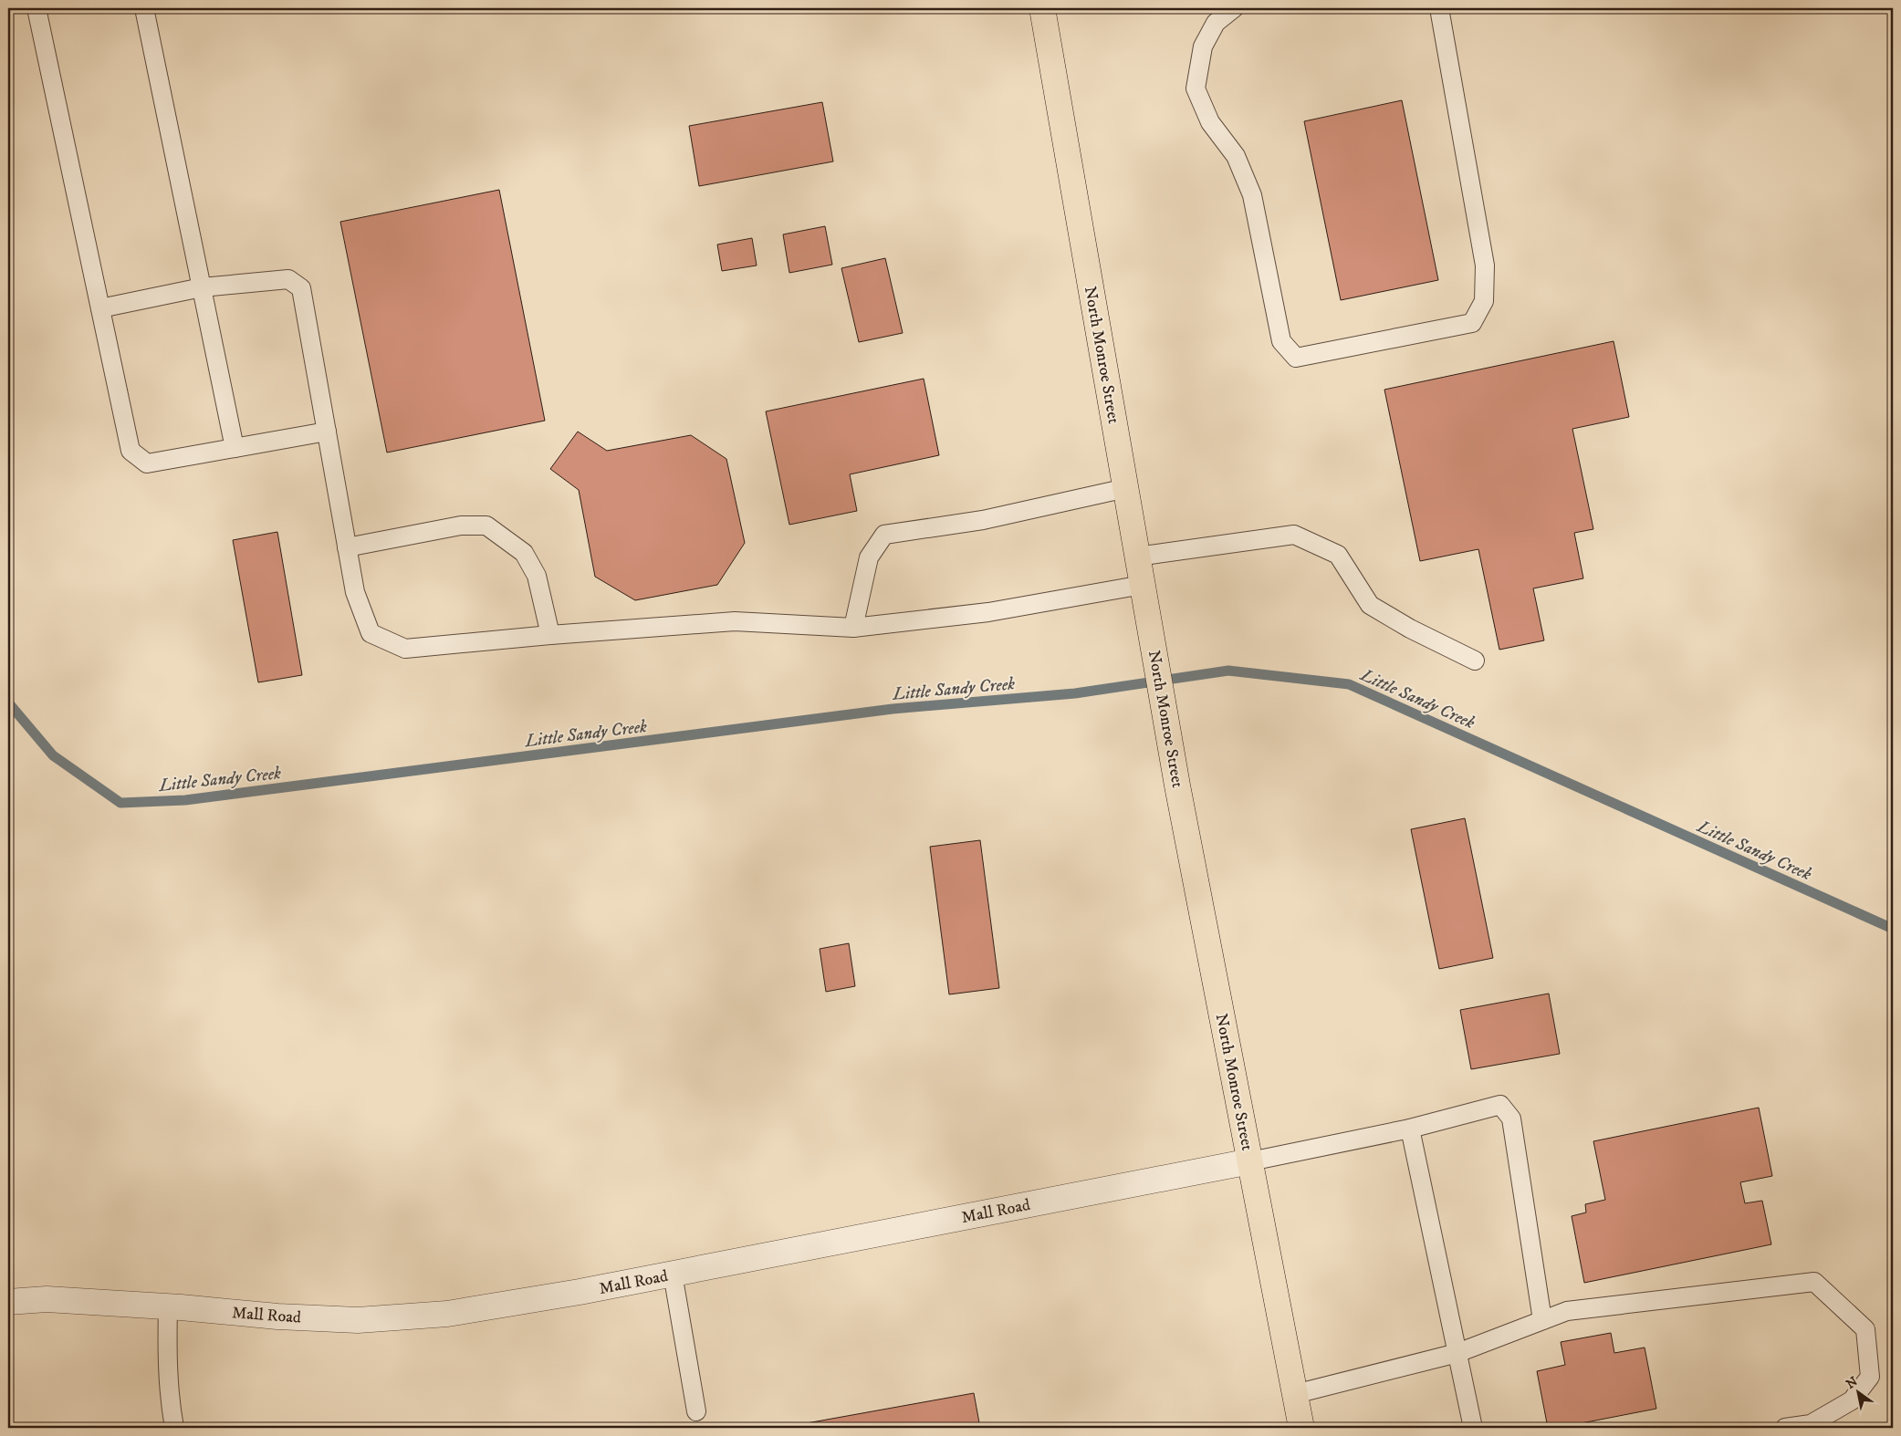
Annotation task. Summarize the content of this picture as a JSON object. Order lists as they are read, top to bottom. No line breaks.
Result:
{"streets":{"main road":["North Monroe Street"],"street":["Mall Road"]},"crossings":[["North Monroe Street","Mall Road"]],"water":["Little Sandy Creek"],"north":"top left"}
